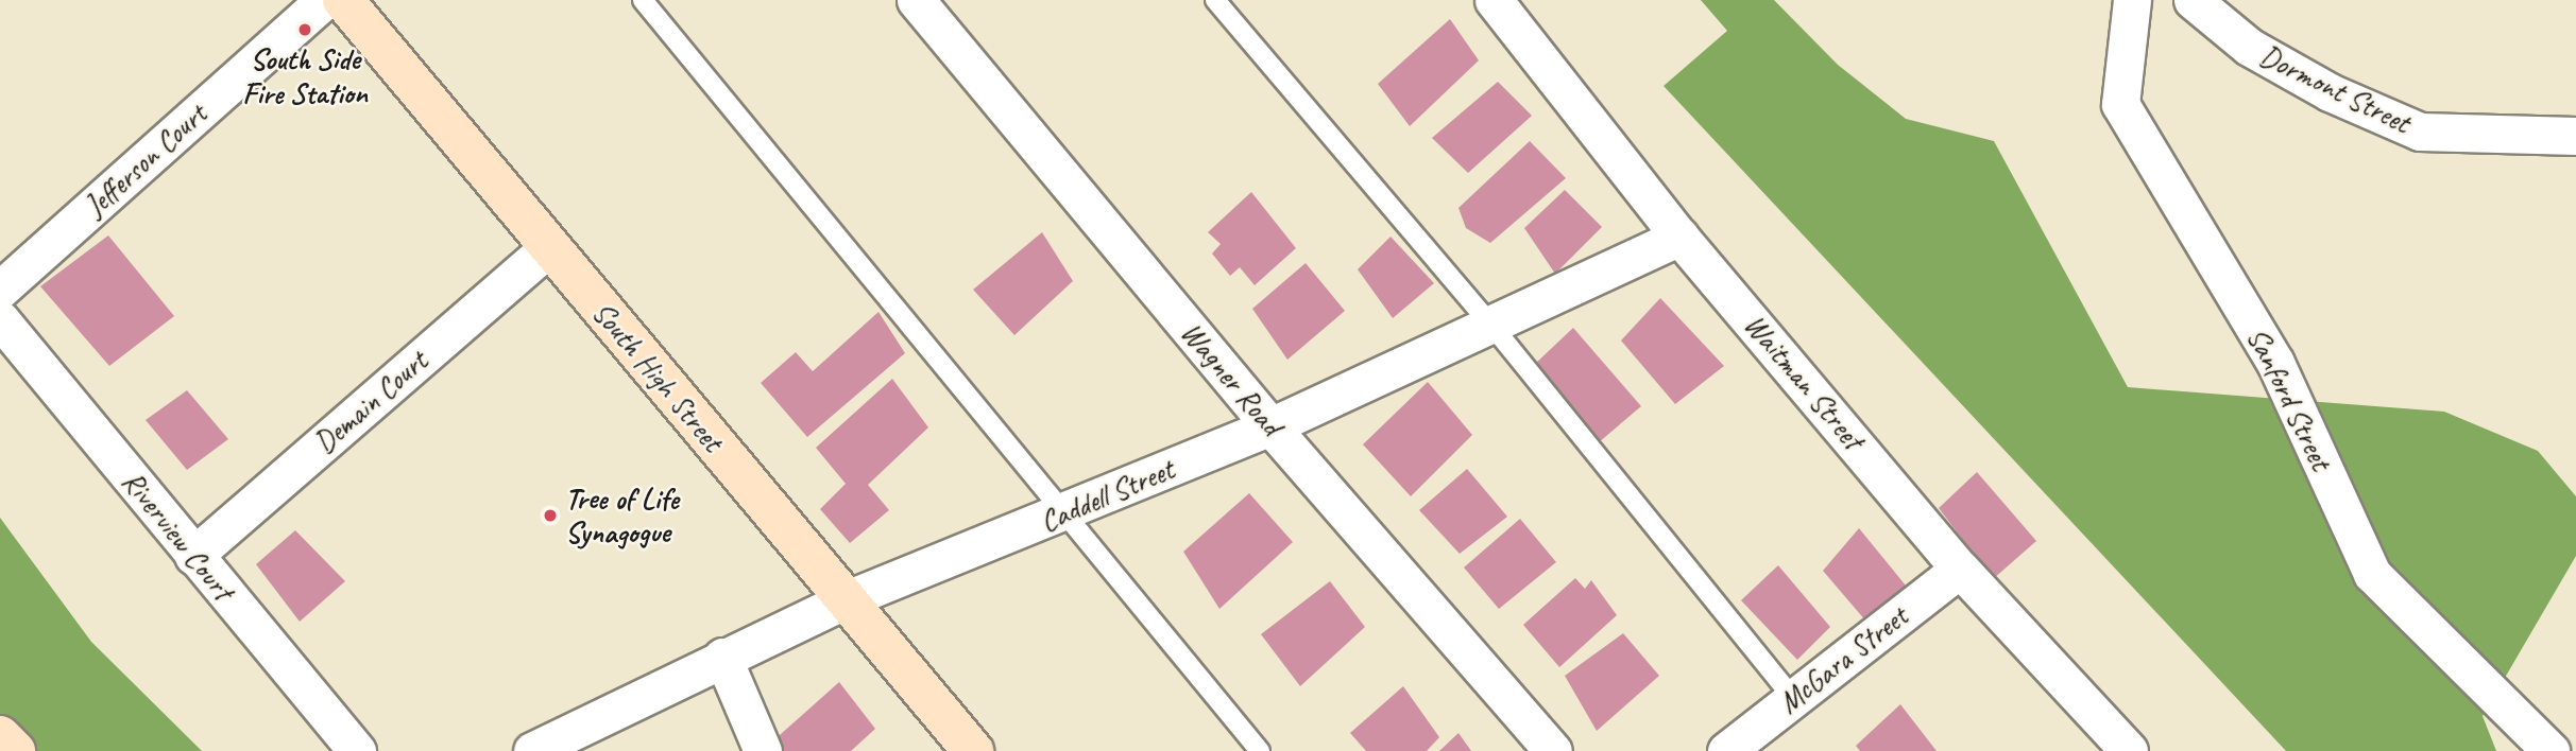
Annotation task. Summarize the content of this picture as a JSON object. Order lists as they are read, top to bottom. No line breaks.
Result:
{"streets":{"street":["Dormont Street","Jefferson Court","South High Street","Wagner Road","Waitman Street","Sanford Street","Demain Court","Caddell Street","Riverview Court","McGara Street"]},"crossings":[["South High Street","Demain Court"],["South High Street","Caddell Street"],["Wagner Road","Caddell Street"],["Waitman Street","Caddell Street"],["Waitman Street","McGara Street"],["Demain Court","Riverview Court"]],"places":["South Side Fire Station","Tree of Life Synagogue"]}
